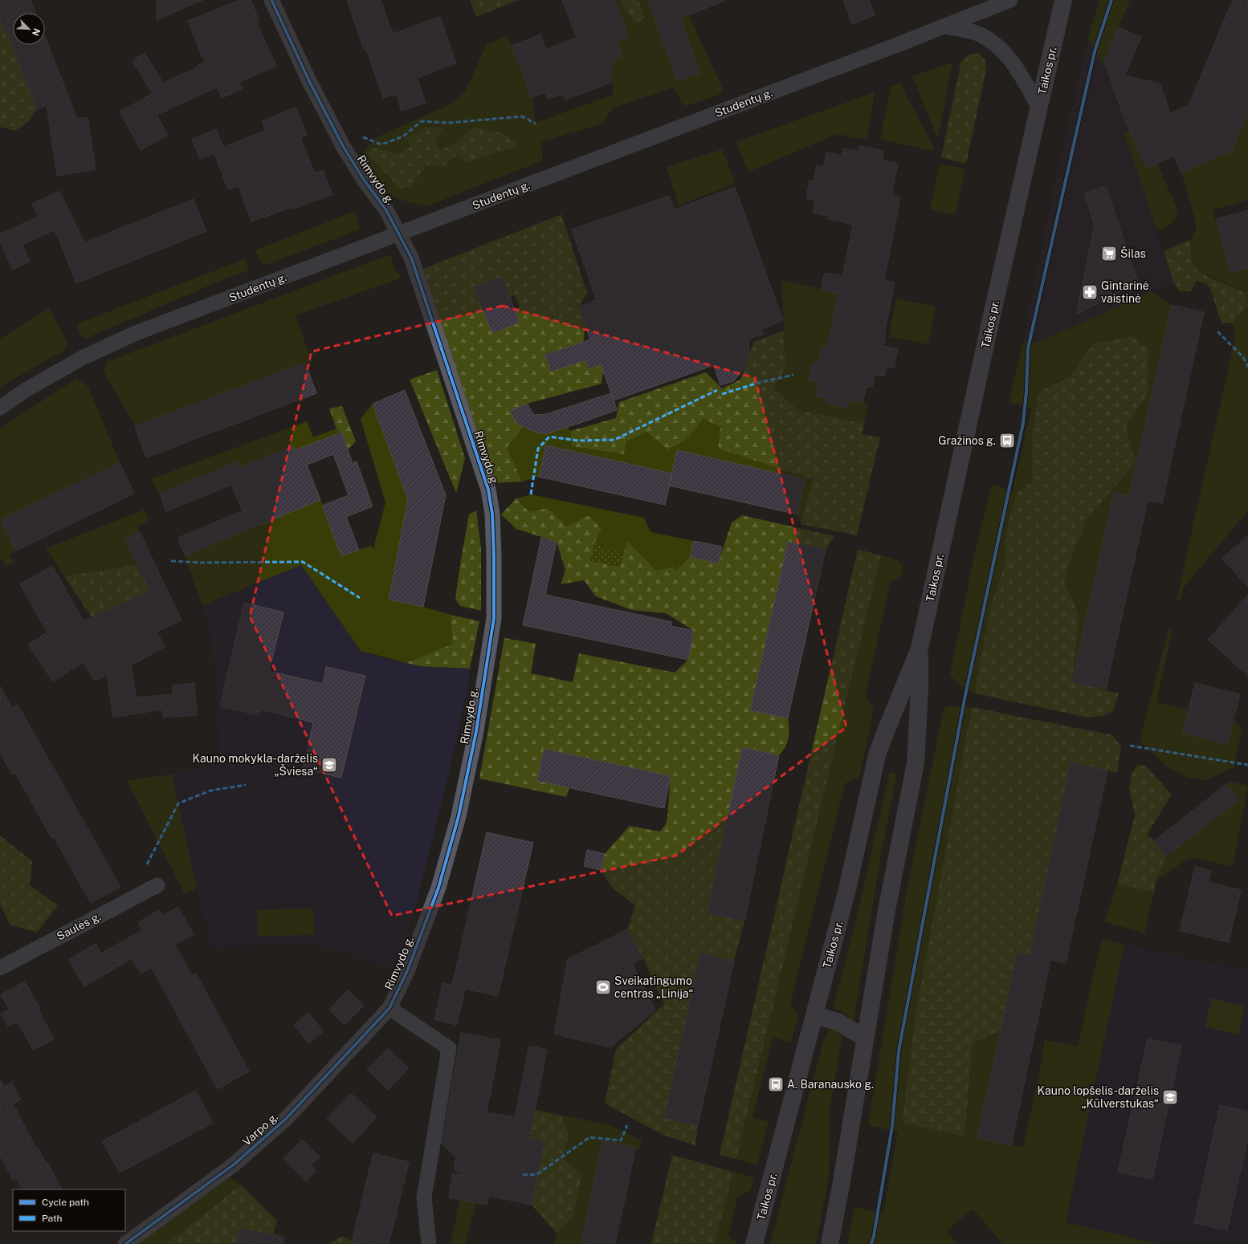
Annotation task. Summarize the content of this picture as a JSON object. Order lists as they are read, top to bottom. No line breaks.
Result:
{"streets":{"main road":["Taikos pr."],"street":["Studentų g.","Rimvydo g.","Saulės g.","Varpo g."]},"crossings":[["Studentų g.","Rimvydo g."],["Rimvydo g.","Varpo g."]],"places":{"supermarket":["Šilas"],"pharmacy":["Gintarinė vaistinė"],"bus stop":["Gražinos g.","A. Baranausko g."],"school or university":["Kauno mokykla-darželis „Šviesa“","Kauno lopšelis-darželis „Kūlverstukas“"],"sports":["Sveikatingumo centras „Linija“"]},"legend":["Cycle path","Path"],"north":"bottom right"}
